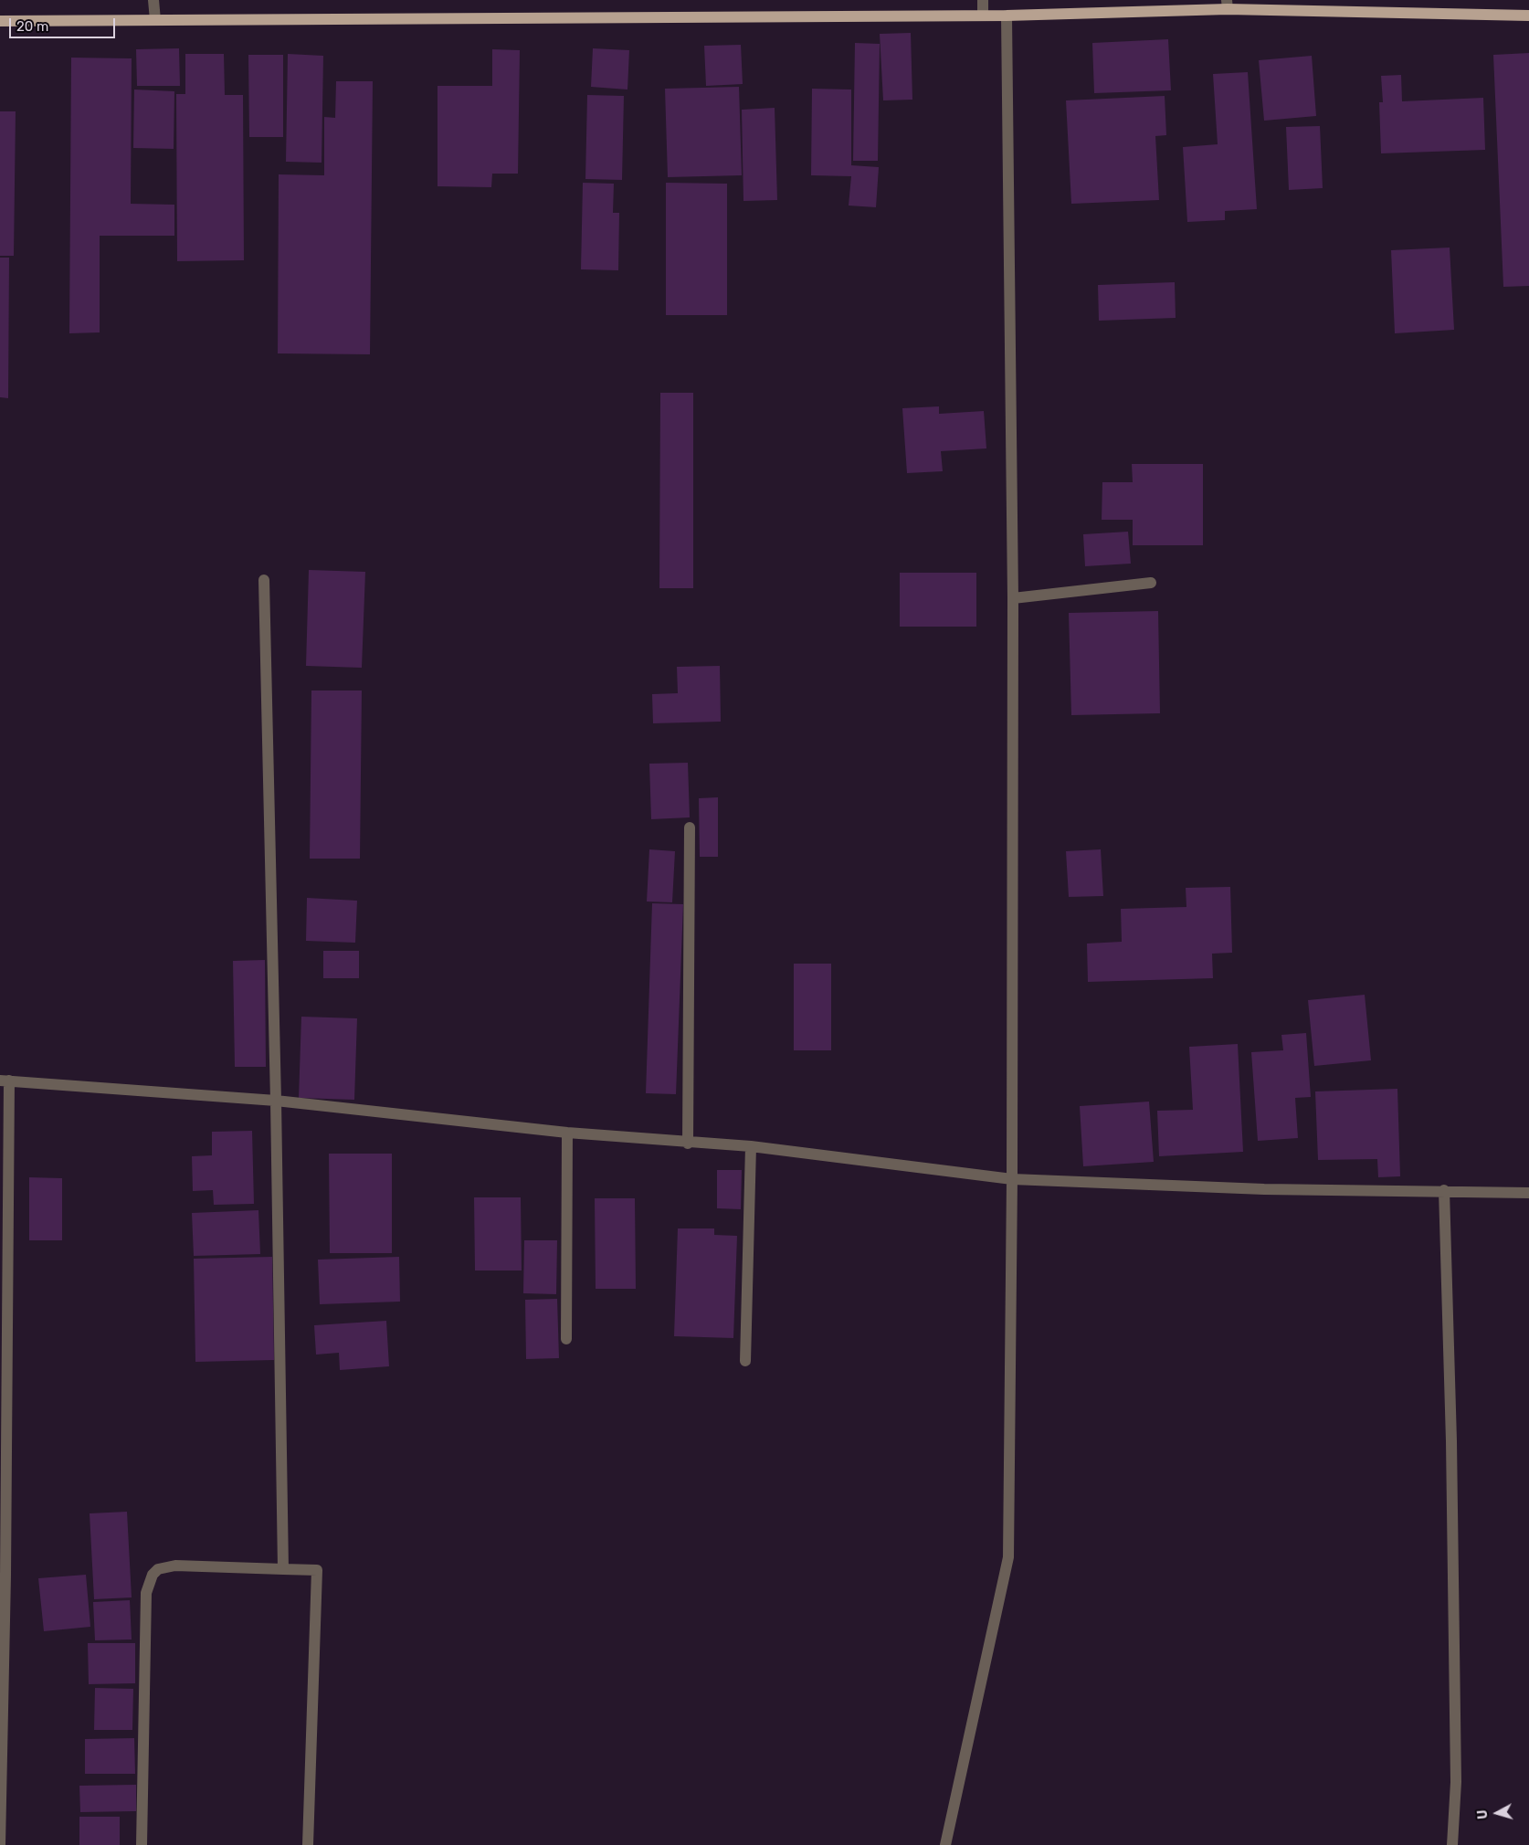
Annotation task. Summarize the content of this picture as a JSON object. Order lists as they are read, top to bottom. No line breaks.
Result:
{"scale_bar":"20 m","north":"left"}
